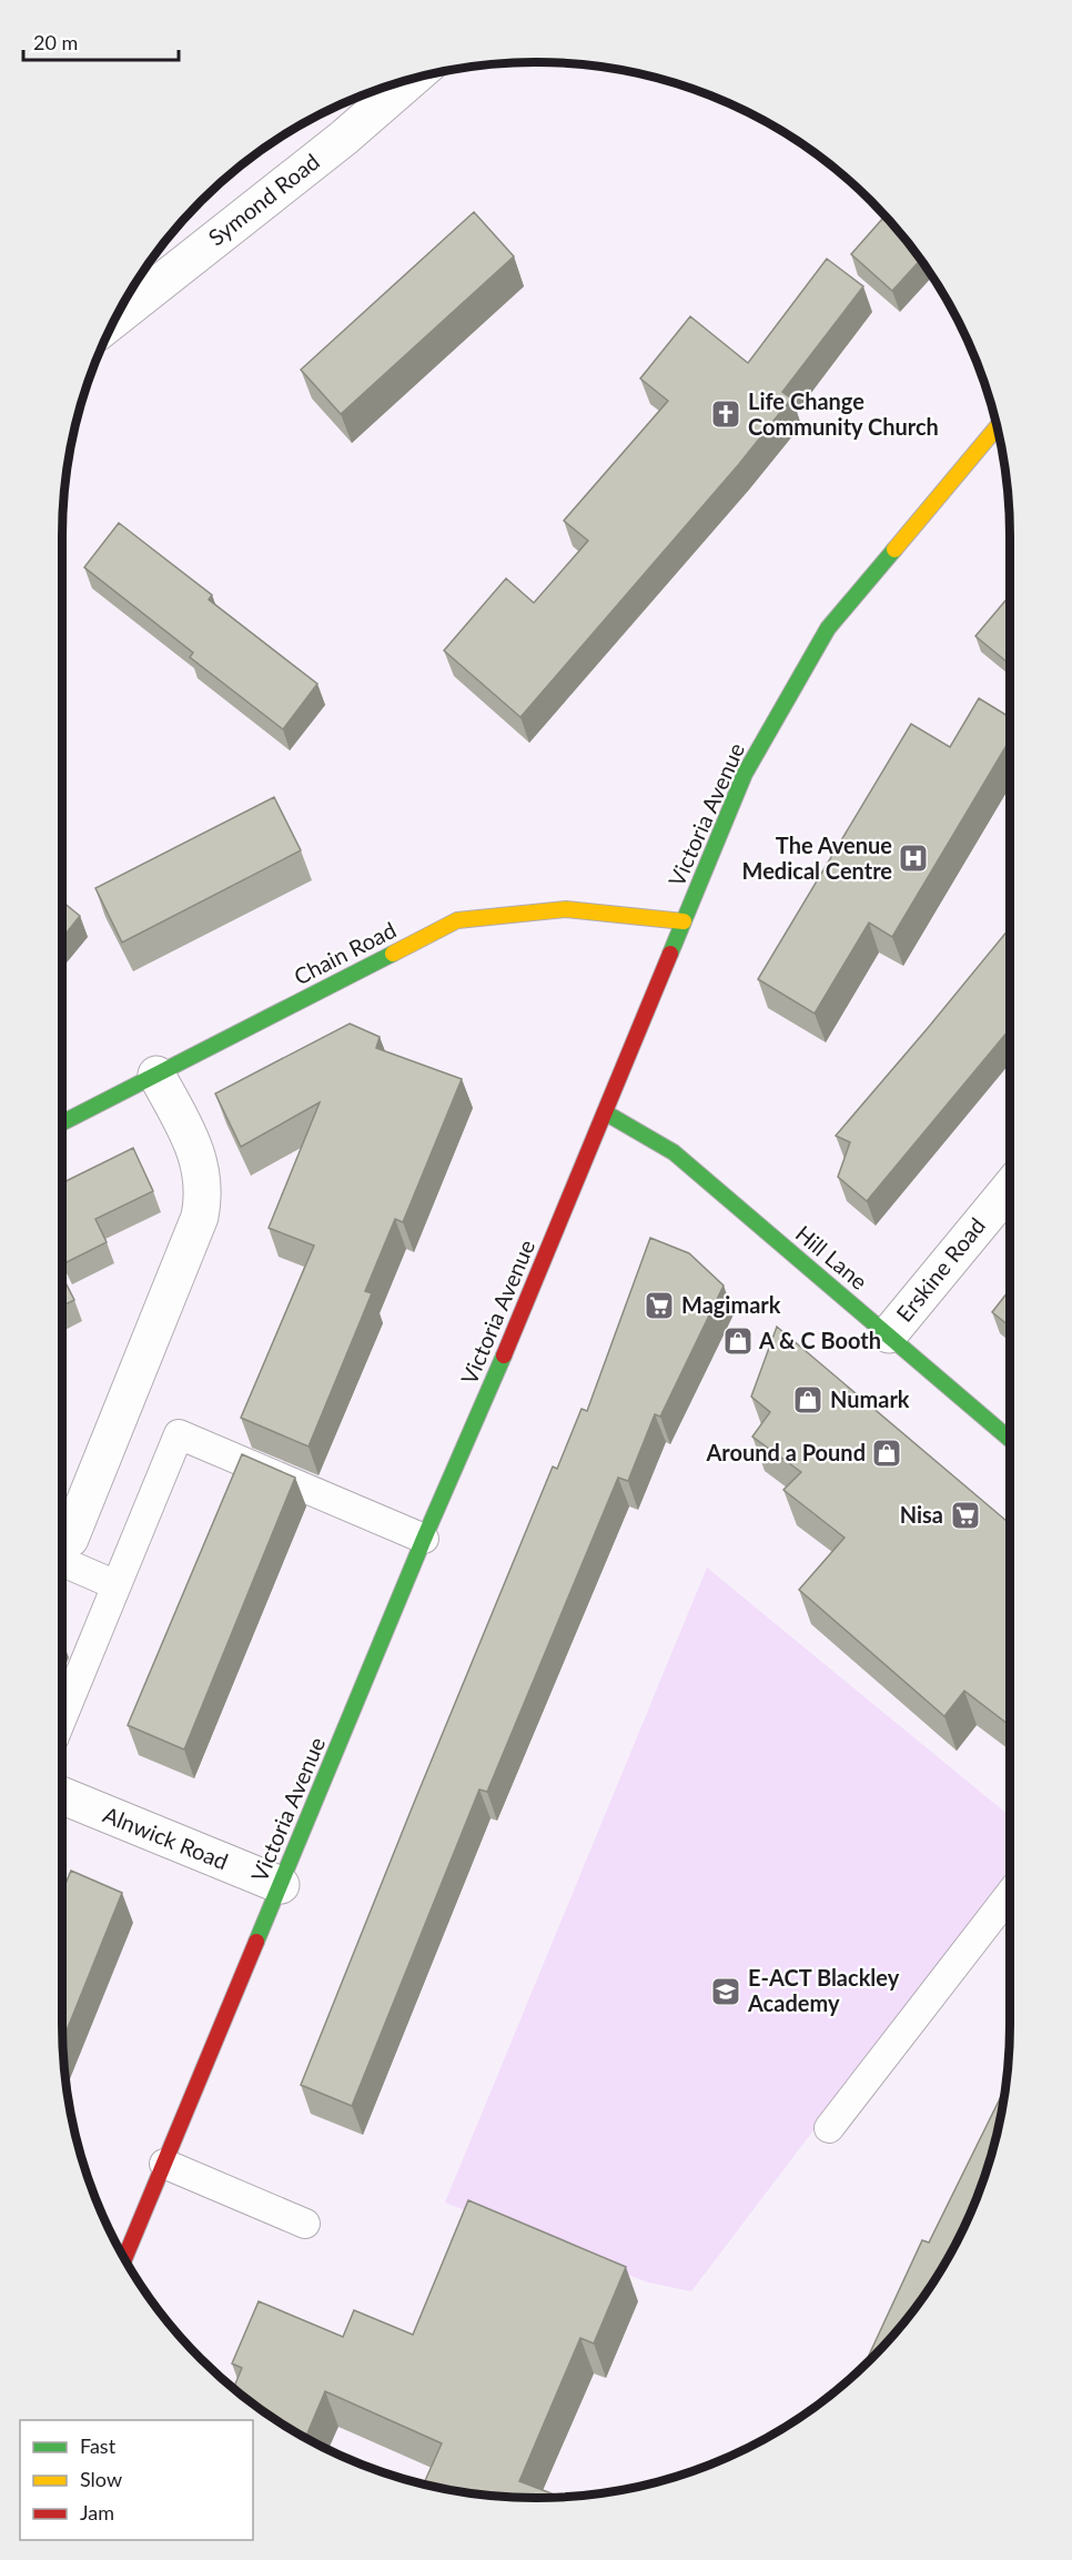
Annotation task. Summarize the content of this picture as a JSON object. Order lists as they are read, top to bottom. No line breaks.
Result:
{"streets":{"main road":["Victoria Avenue","Chain Road","Hill Lane"],"street":["Symond Road","Erskine Road","Alnwick Road"]},"crossings":[["Victoria Avenue","Chain Road"],["Victoria Avenue","Hill Lane"],["Victoria Avenue","Alnwick Road"],["Hill Lane","Erskine Road"]],"places":{"church":["Life Change Community Church"],"hospital":["The Avenue Medical Centre"],"supermarket":["Magimark","Nisa"],"shop":["A & C Booth","Numark","Around a Pound"],"school or university":["E-ACT Blackley Academy"]},"legend":["Fast","Slow","Jam"],"scale_bar":"20 m"}
